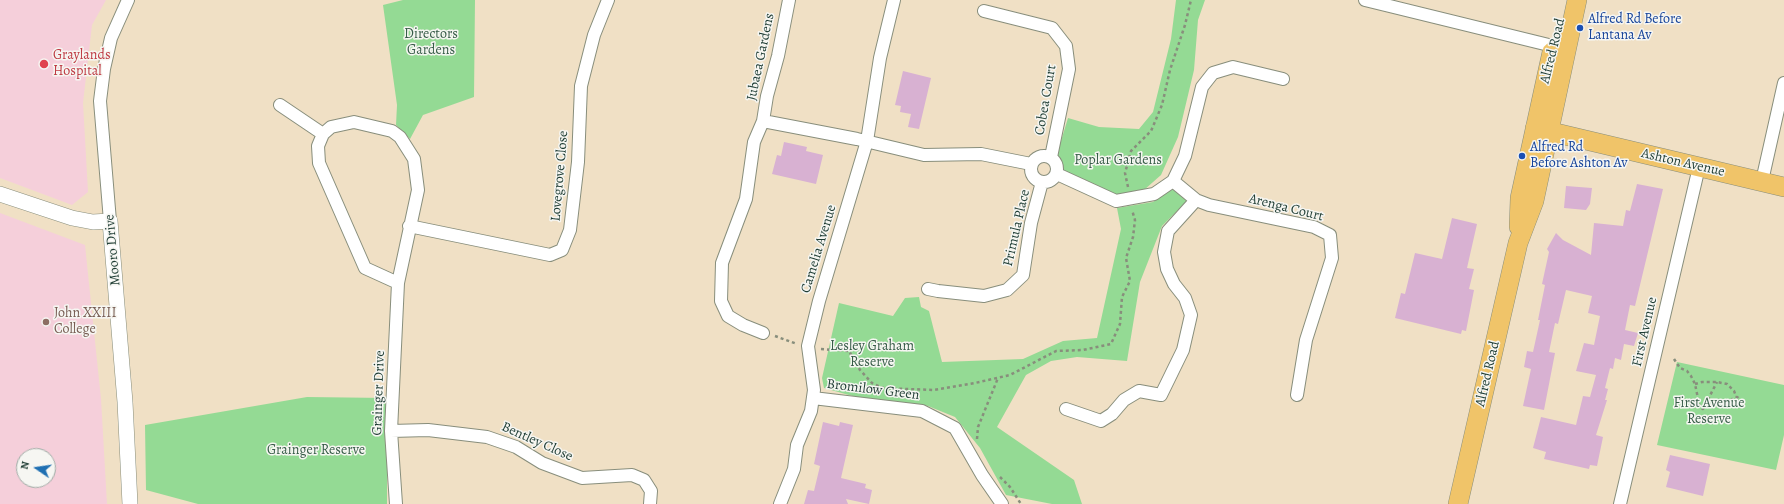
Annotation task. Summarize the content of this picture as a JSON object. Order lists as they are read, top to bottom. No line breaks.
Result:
{"streets":{"main road":["Alfred Road","Ashton Avenue"],"street":["Jubaea Gardens","Cobea Court","Lovegrove Close","Arenga Court","Primula Place","Camelia Avenue","Mooro Drive","First Avenue","Bromilow Green","Grainger Drive","Bentley Close"]},"crossings":[["Alfred Road","Ashton Avenue"],["Jubaea Gardens","Cobea Court"],["Jubaea Gardens","Primula Place"],["Jubaea Gardens","Camelia Avenue"],["Cobea Court","Primula Place"],["Ashton Avenue","First Avenue"],["Lovegrove Close","Grainger Drive"],["Camelia Avenue","Bromilow Green"],["Grainger Drive","Bentley Close"]],"parks":["Directors Gardens","Poplar Gardens","Lesley Graham Reserve","First Avenue Reserve","Grainger Reserve"],"places":["Alfred Rd Before Lantana Av","Graylands Hospital","Alfred Rd Before Ashton Av","John XXIII College"],"north":"left"}
